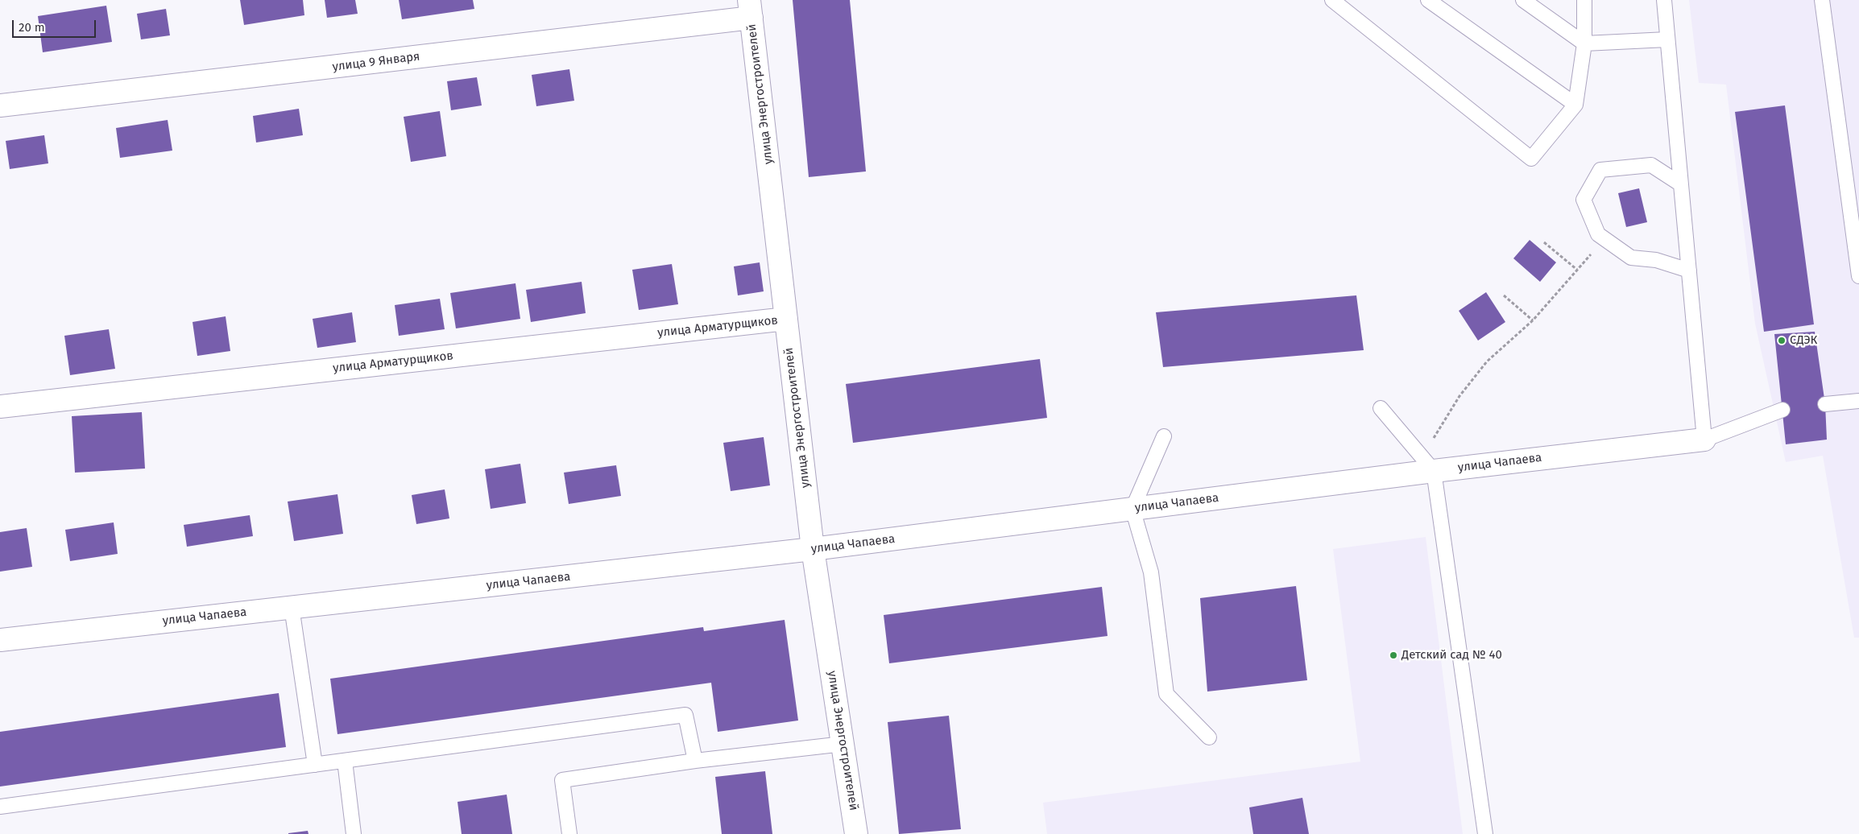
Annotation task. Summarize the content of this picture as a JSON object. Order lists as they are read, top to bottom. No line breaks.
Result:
{"streets":{"street":["улица 9 Января","улица Энергостроителей","улица Арматурщиков","улица Чапаева"]},"crossings":[["улица 9 Января","улица Энергостроителей"],["улица Энергостроителей","улица Арматурщиков"],["улица Энергостроителей","улица Чапаева"]],"places":["СДЭК","Детский сад № 40"],"scale_bar":"20 m"}
